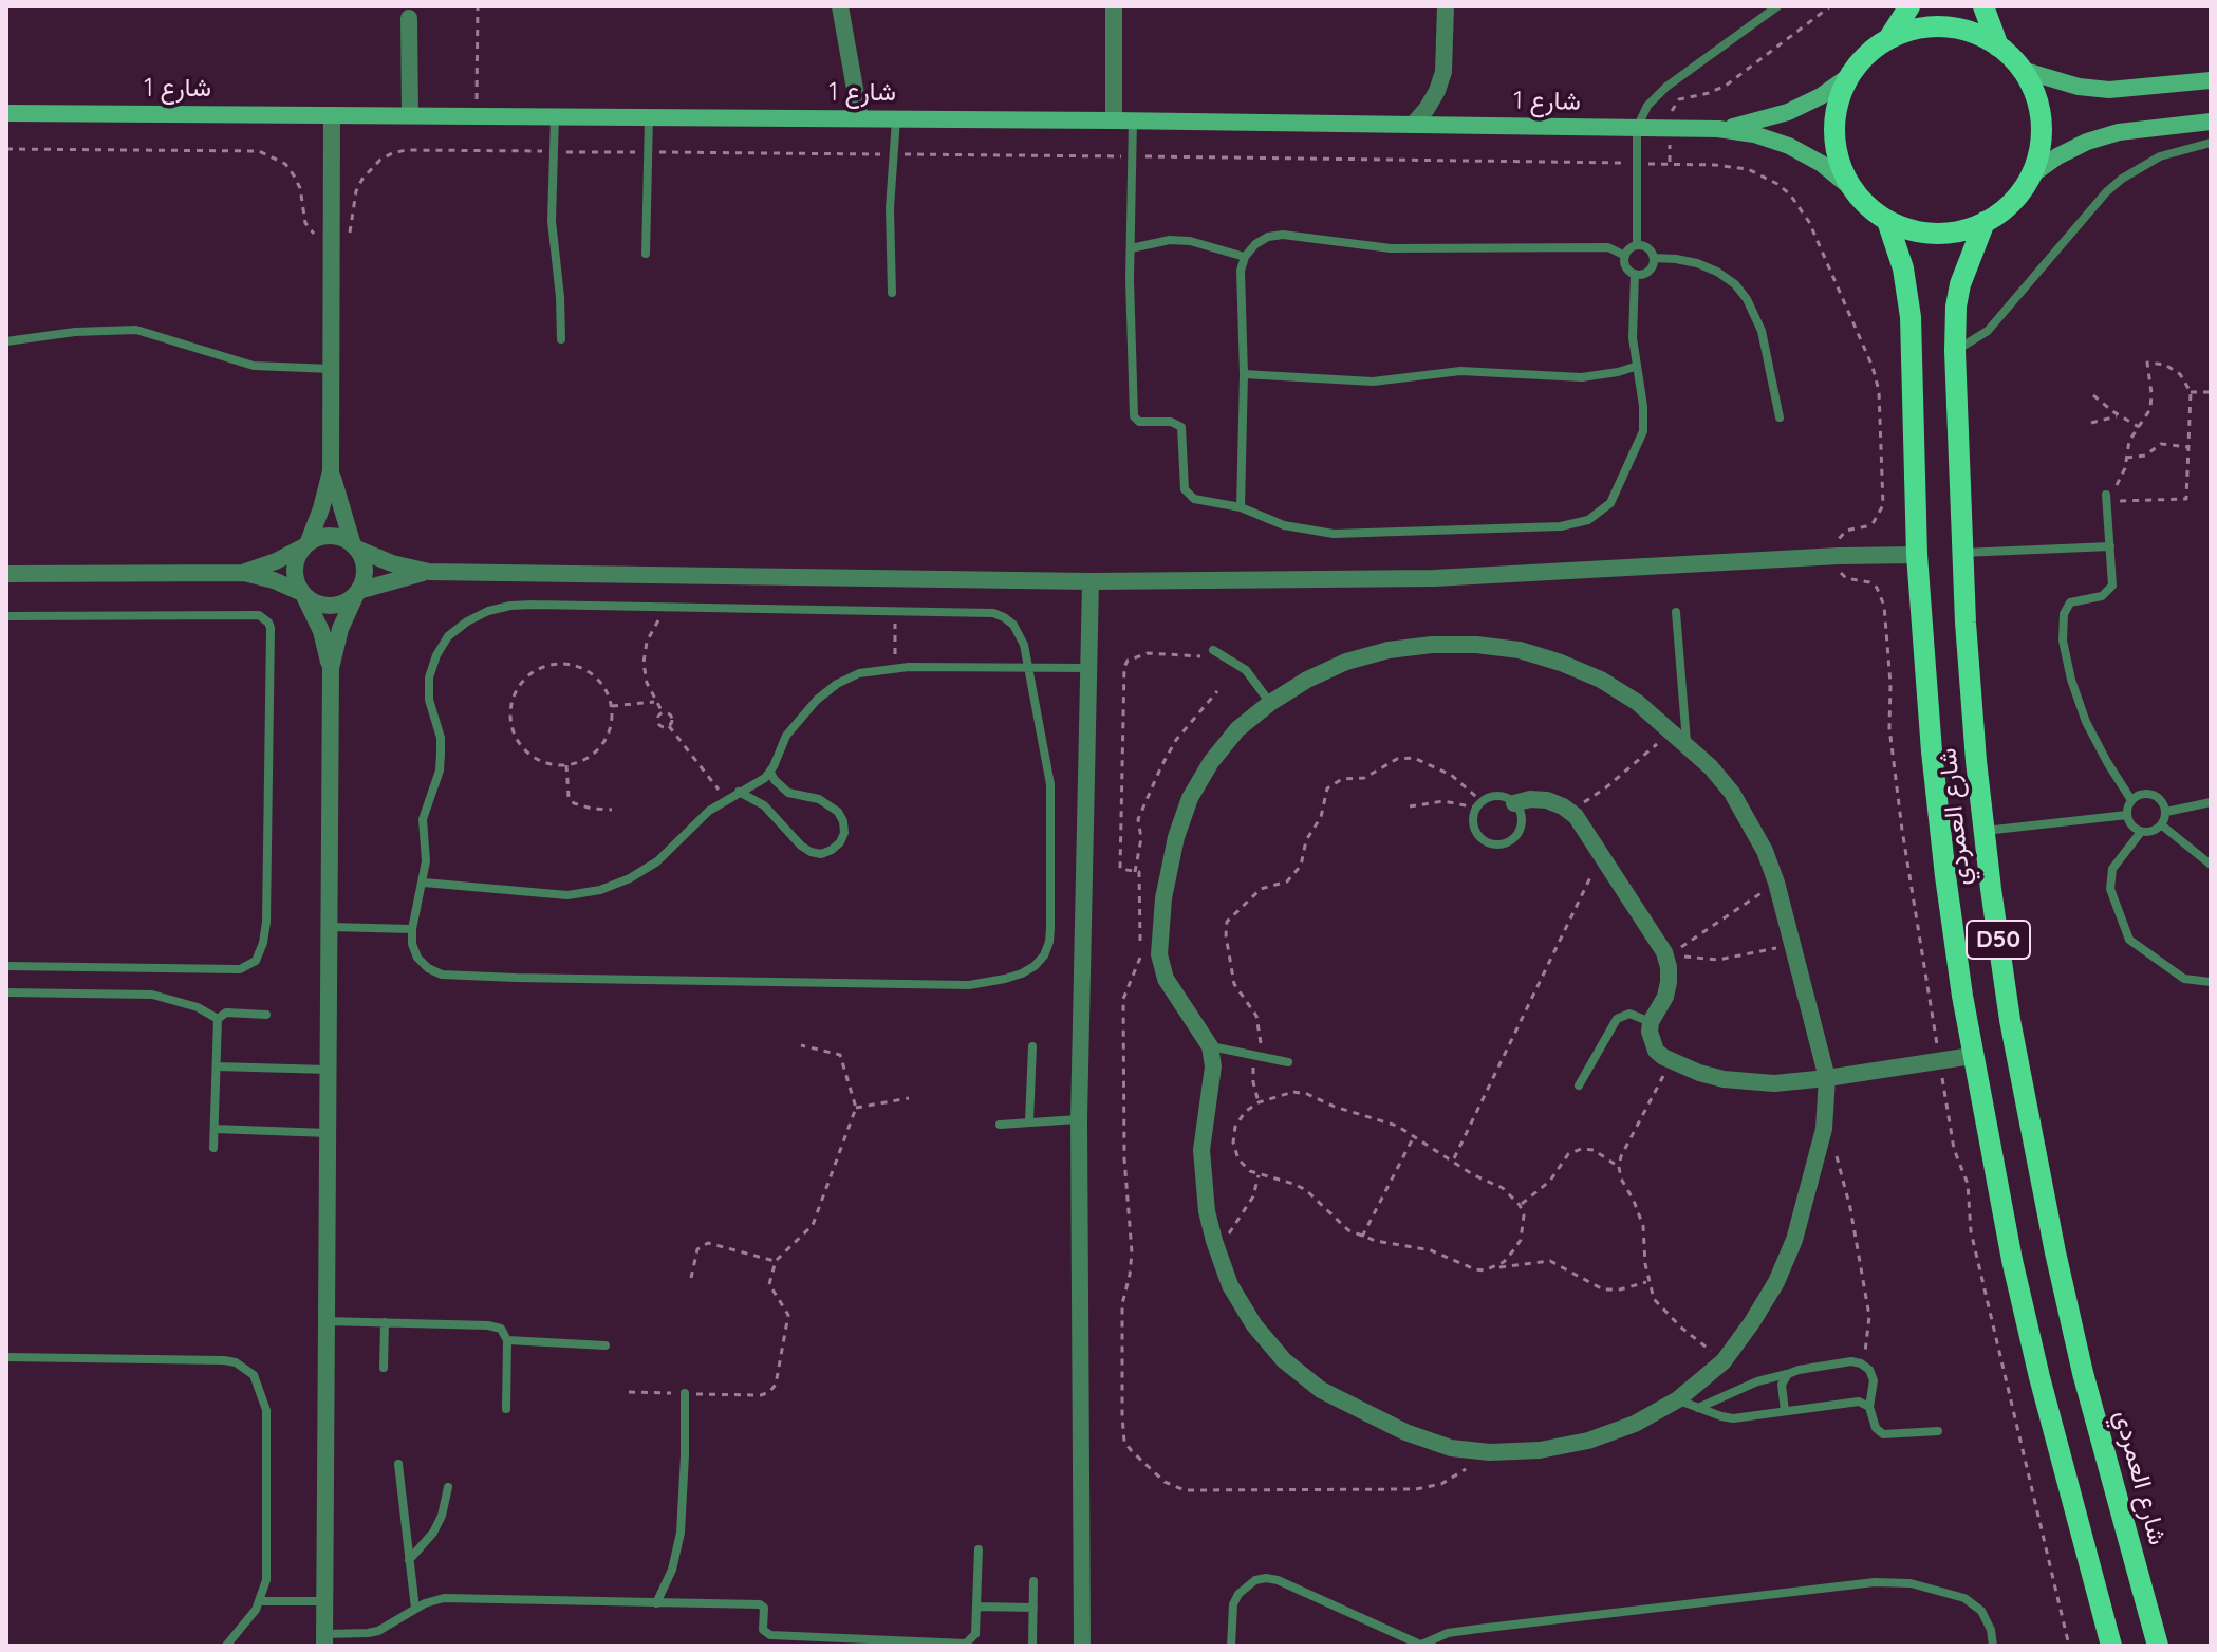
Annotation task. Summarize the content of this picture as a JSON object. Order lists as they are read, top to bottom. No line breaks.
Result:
{"streets":{"main road":["شارع العمردي","D50"],"street":["شارع 1"]},"crossings":[["شارع 1","شارع العمردي"]]}
